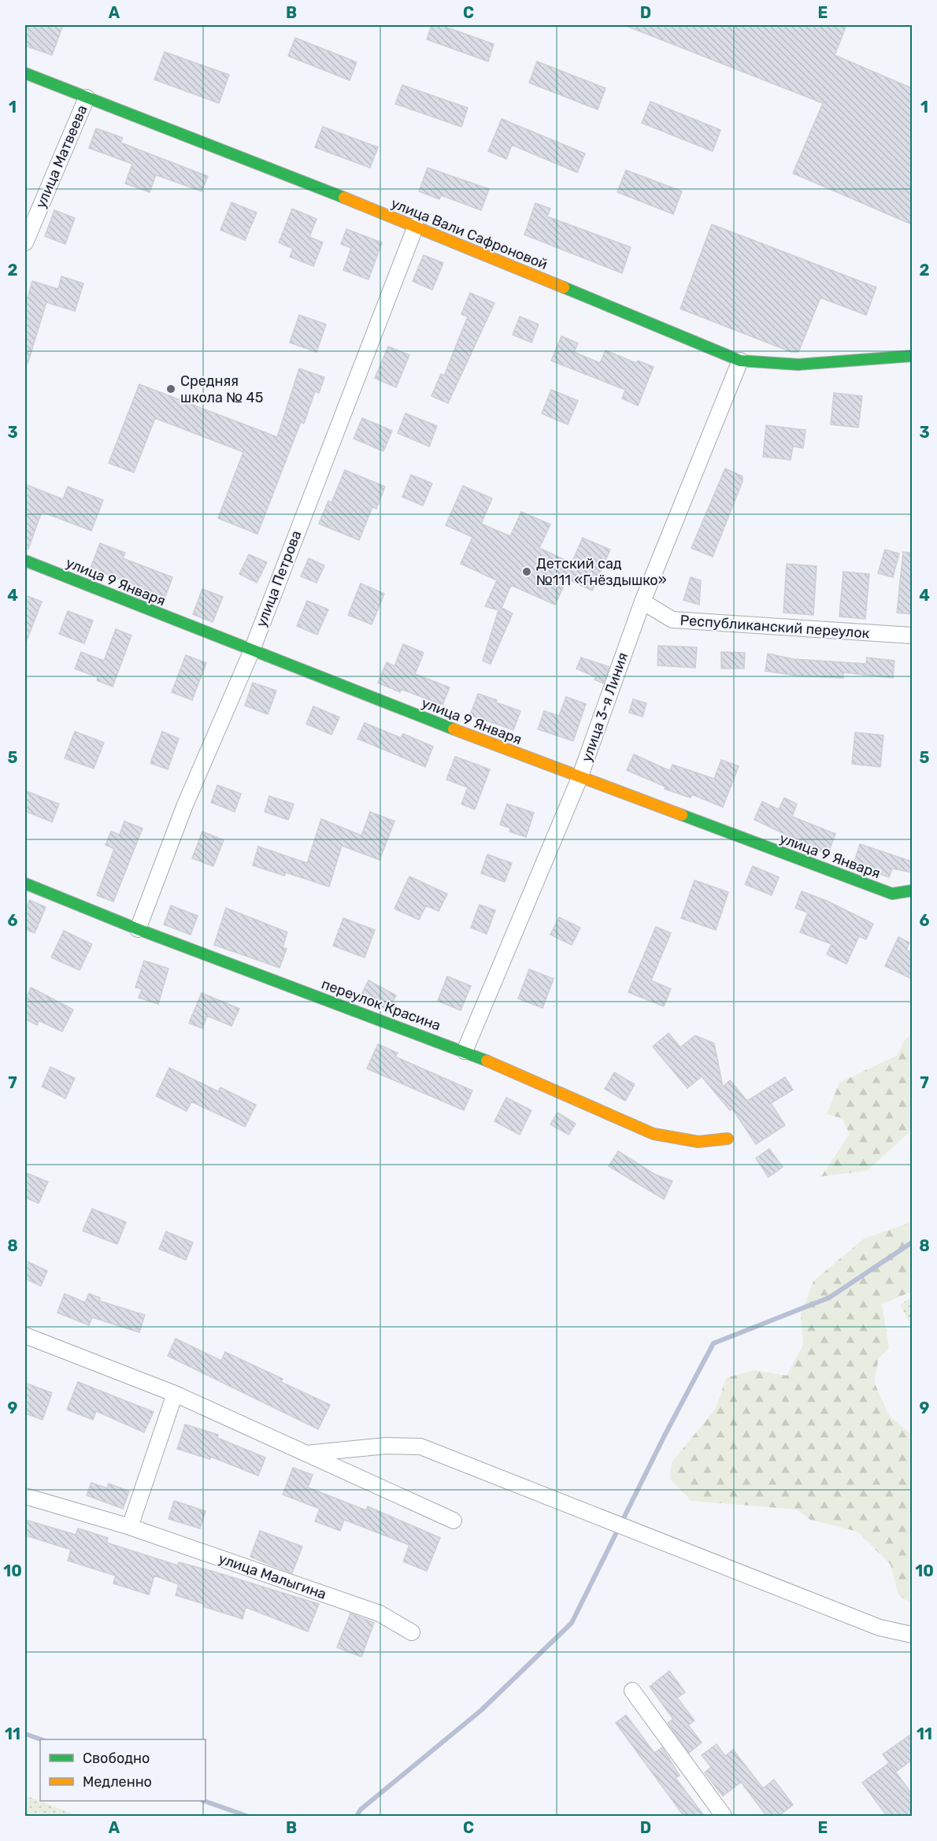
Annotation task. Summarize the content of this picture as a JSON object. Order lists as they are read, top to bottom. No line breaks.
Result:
{"streets":{"street":["улица Матвеева","улица Вали Сафроновой","улица Петрова","улица 9 Января","Республиканский переулок","улица 3-я Линия","переулок Красина","улица Малыгина"]},"crossings":[["улица Матвеева","улица Вали Сафроновой"],["улица Вали Сафроновой","улица Петрова"],["улица Вали Сафроновой","улица 3-я Линия"],["улица Петрова","улица 9 Января"],["улица Петрова","переулок Красина"],["улица 9 Января","улица 3-я Линия"],["Республиканский переулок","улица 3-я Линия"],["улица 3-я Линия","переулок Красина"]],"places":["Средняя школа № 45","Детский сад №111 «Гнёздышко»"],"legend":["Свободно","Медленно"],"grid":{"columns":["A","B","C","D","E"],"rows":["1","2","3","4","5","6","7","8","9","10","11"]}}
